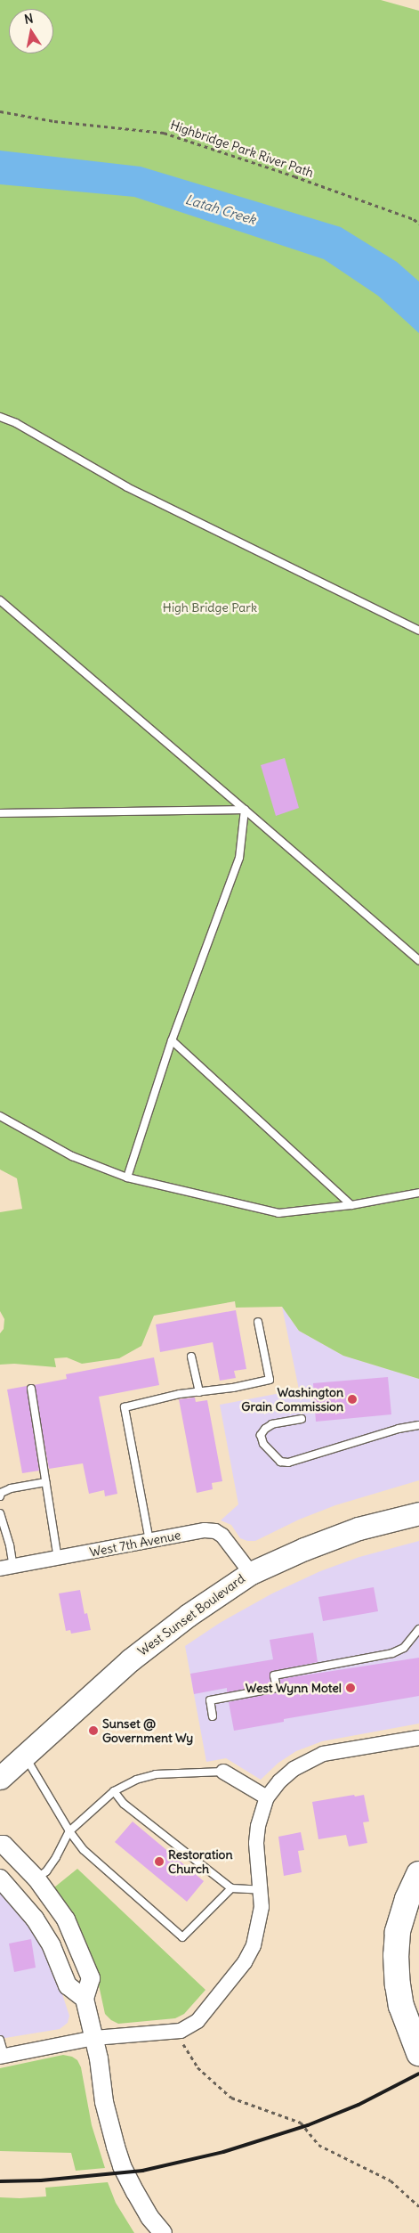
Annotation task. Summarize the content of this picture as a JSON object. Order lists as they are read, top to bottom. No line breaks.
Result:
{"streets":{"main road":["West Sunset Boulevard"],"street":["West 7th Avenue"],"path":["Highbridge Park River Path"]},"crossings":[["West 7th Avenue","West Sunset Boulevard"]],"water":["Latah Creek"],"parks":["High Bridge Park"],"places":["Washington Grain Commission","West Wynn Motel","Sunset @ Government Wy","Restoration Church"],"north":"top"}
